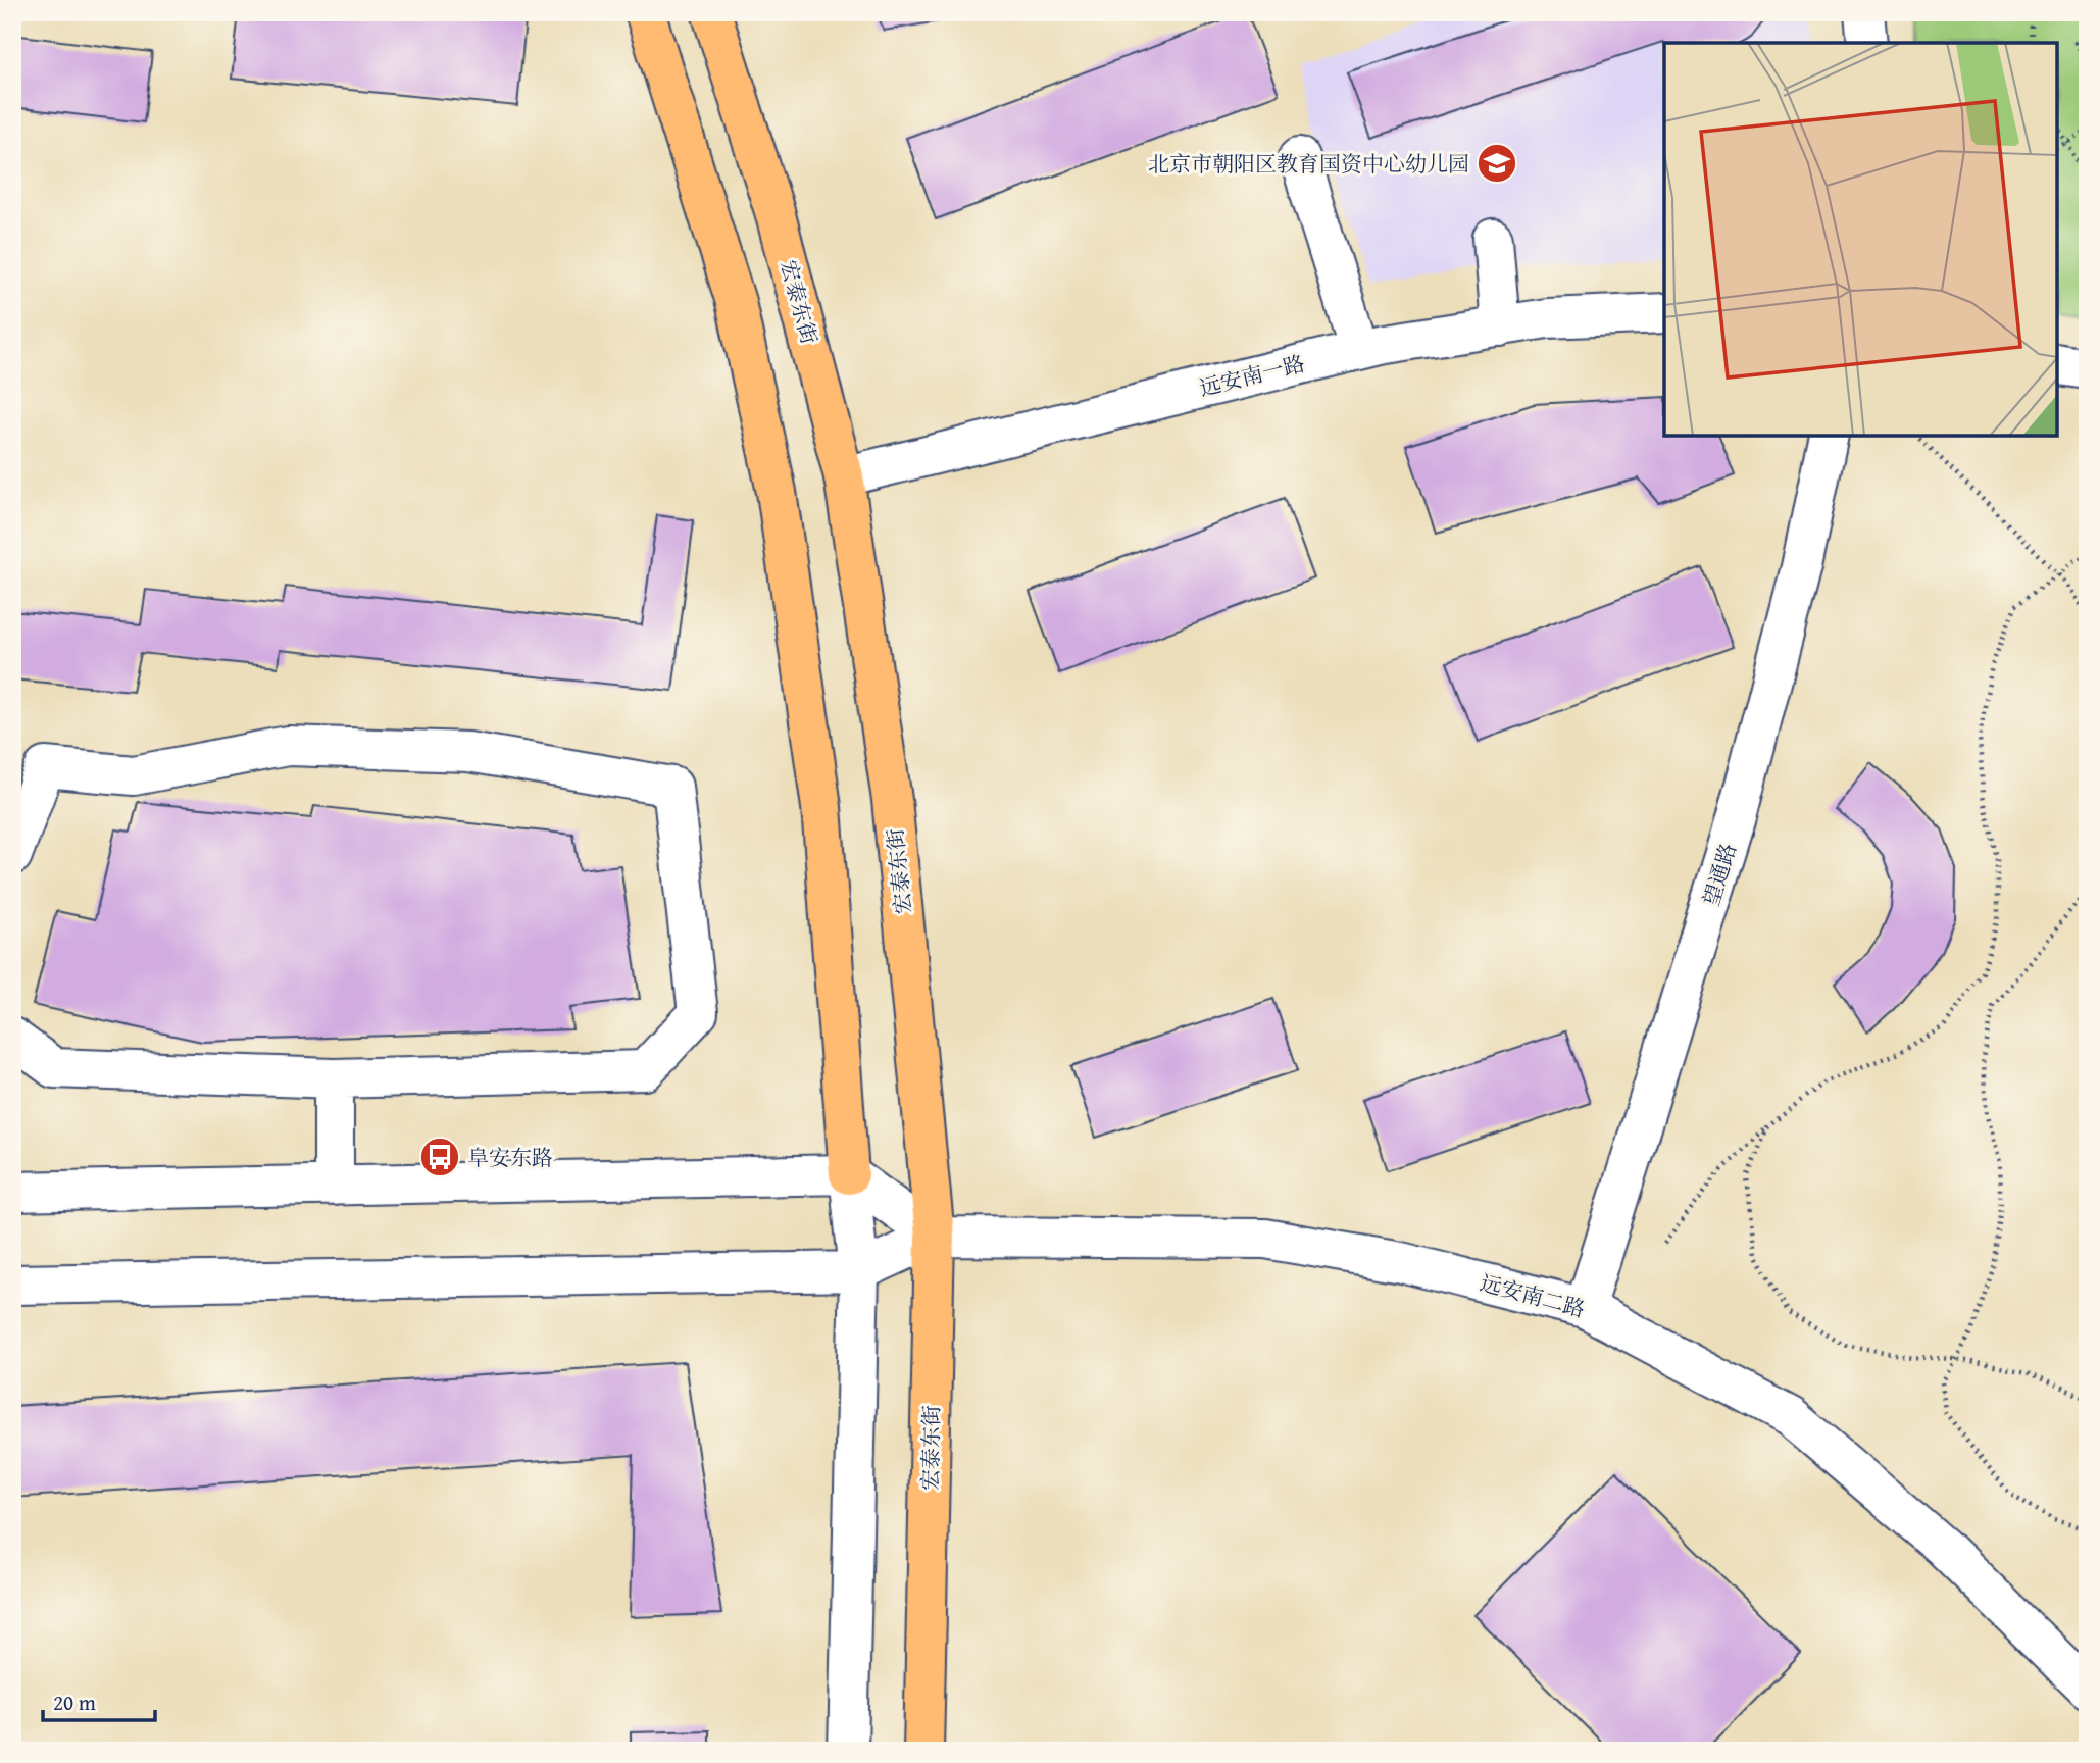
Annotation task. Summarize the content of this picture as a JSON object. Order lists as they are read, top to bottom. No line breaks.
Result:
{"streets":{"main road":["宏泰东街"],"street":["远安南一路","望通路","远安南二路"]},"crossings":[["宏泰东街","远安南一路"],["宏泰东街","远安南二路"],["望通路","远安南二路"]],"places":{"school or university":["北京市朝阳区教育国资中心幼儿园"],"bus stop":["阜安东路"]},"scale_bar":"20 m"}
